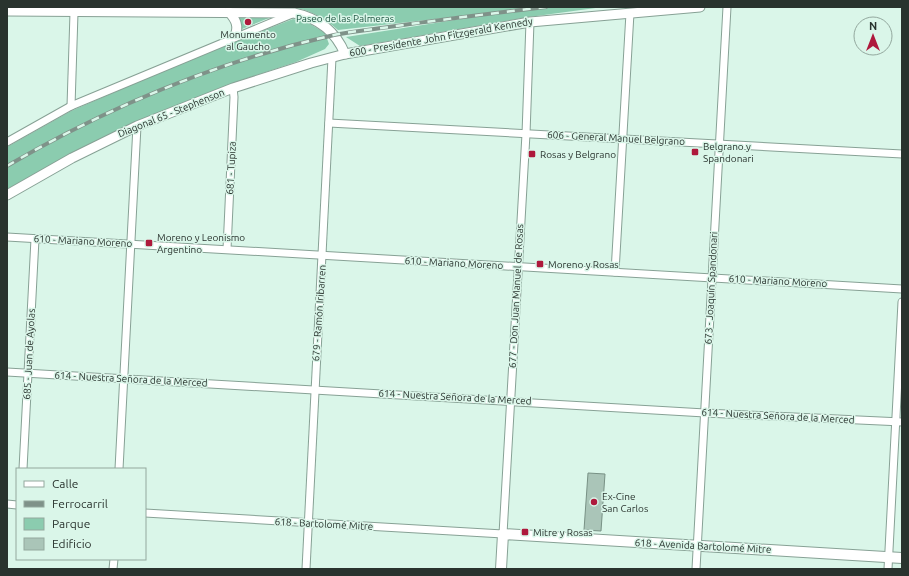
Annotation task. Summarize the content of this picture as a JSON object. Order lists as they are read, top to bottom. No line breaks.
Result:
{"streets":{"main road":["677 - Don Juan Manuel de Rosas","618 - Avenida Bartolomé Mitre"],"street":["600 - Presidente John Fitzgerald Kennedy","Diagonal 65 - Stephenson","606 - General Manuel Belgrano","681 - Tupiza","610 - Mariano Moreno","673 - Joaquín Spandonari","679 - Ramón Iribarren","685 - Juan de Ayolas","614 - Nuestra Señora de la Merced","618 - Bartolomé Mitre"]},"crossings":[["600 - Presidente John Fitzgerald Kennedy","Diagonal 65 - Stephenson"],["600 - Presidente John Fitzgerald Kennedy","677 - Don Juan Manuel de Rosas"],["Diagonal 65 - Stephenson","681 - Tupiza"],["Diagonal 65 - Stephenson","679 - Ramón Iribarren"],["606 - General Manuel Belgrano","673 - Joaquín Spandonari"],["606 - General Manuel Belgrano","677 - Don Juan Manuel de Rosas"],["606 - General Manuel Belgrano","679 - Ramón Iribarren"],["681 - Tupiza","610 - Mariano Moreno"],["610 - Mariano Moreno","673 - Joaquín Spandonari"],["610 - Mariano Moreno","677 - Don Juan Manuel de Rosas"],["610 - Mariano Moreno","679 - Ramón Iribarren"],["610 - Mariano Moreno","685 - Juan de Ayolas"],["673 - Joaquín Spandonari","614 - Nuestra Señora de la Merced"],["673 - Joaquín Spandonari","618 - Avenida Bartolomé Mitre"],["677 - Don Juan Manuel de Rosas","614 - Nuestra Señora de la Merced"],["677 - Don Juan Manuel de Rosas","618 - Bartolomé Mitre"],["677 - Don Juan Manuel de Rosas","618 - Avenida Bartolomé Mitre"],["679 - Ramón Iribarren","614 - Nuestra Señora de la Merced"],["679 - Ramón Iribarren","618 - Bartolomé Mitre"],["685 - Juan de Ayolas","614 - Nuestra Señora de la Merced"],["618 - Bartolomé Mitre","618 - Avenida Bartolomé Mitre"]],"parks":["Paseo de las Palmeras"],"places":{"other":["Monumento al Gaucho","Ex-Cine San Carlos"],"transit":["Belgrano y Spandonari","Rosas y Belgrano","Moreno y Leonismo Argentino","Moreno y Rosas","Mitre y Rosas"]},"legend":["Calle","Ferrocarril","Parque","Edificio"],"north":"top"}
